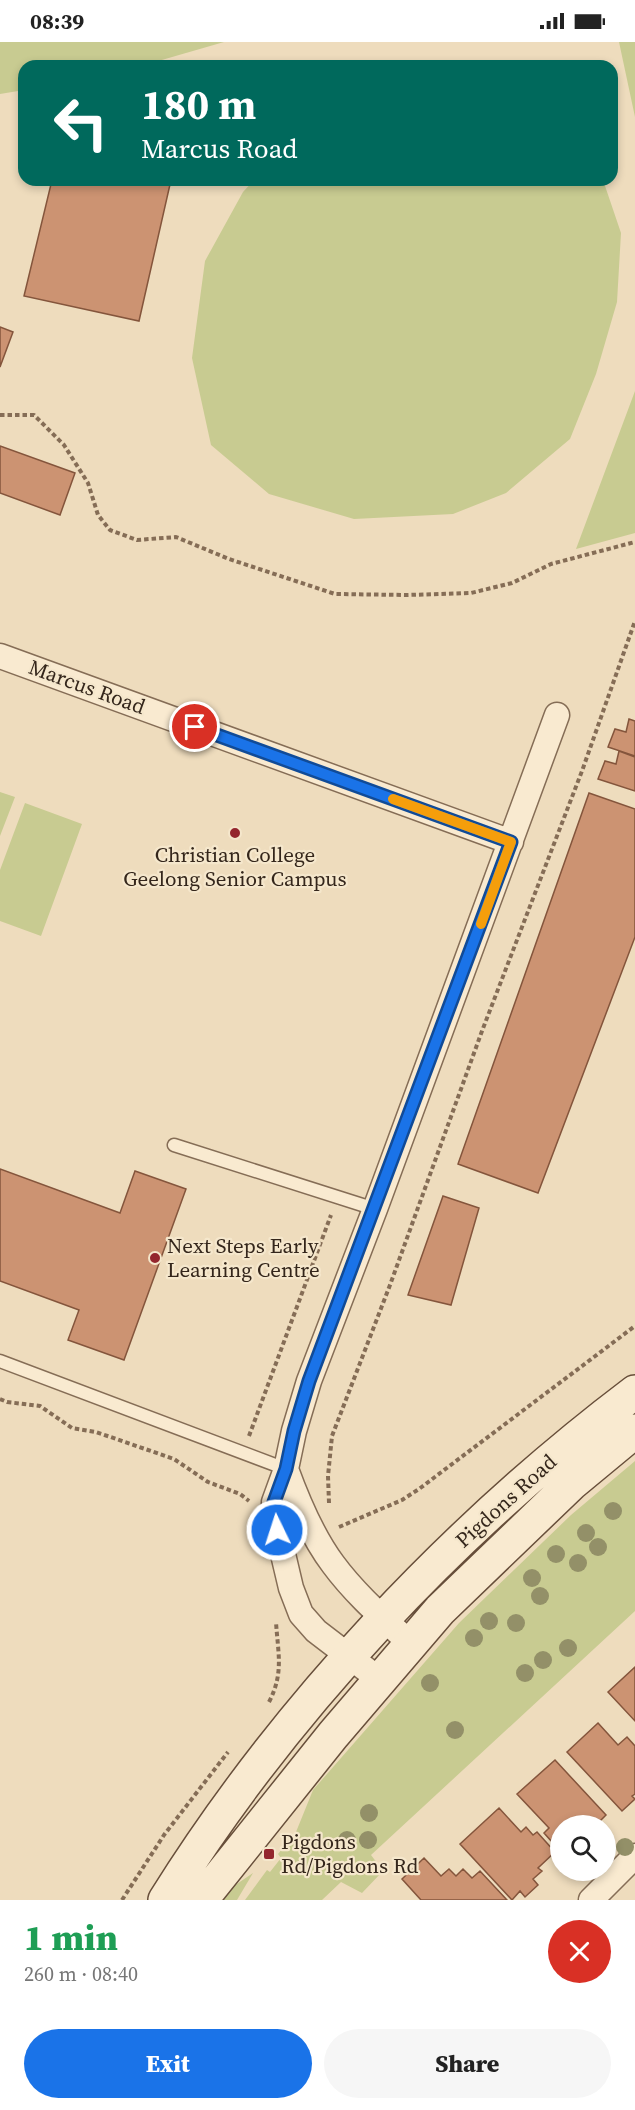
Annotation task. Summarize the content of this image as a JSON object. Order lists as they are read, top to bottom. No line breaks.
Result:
{"streets":{"street":["Marcus Road","Pigdons Road"]},"places":{"other":["Christian College Geelong Senior Campus","Next Steps Early Learning Centre"],"transit":["Pigdons Rd/Pigdons Rd"]},"page":{"status":"08:39","turn":["180 m","Marcus Road"],"heading":["1 min","260 m · 08:40"],"buttons":["Exit","Share"]}}
